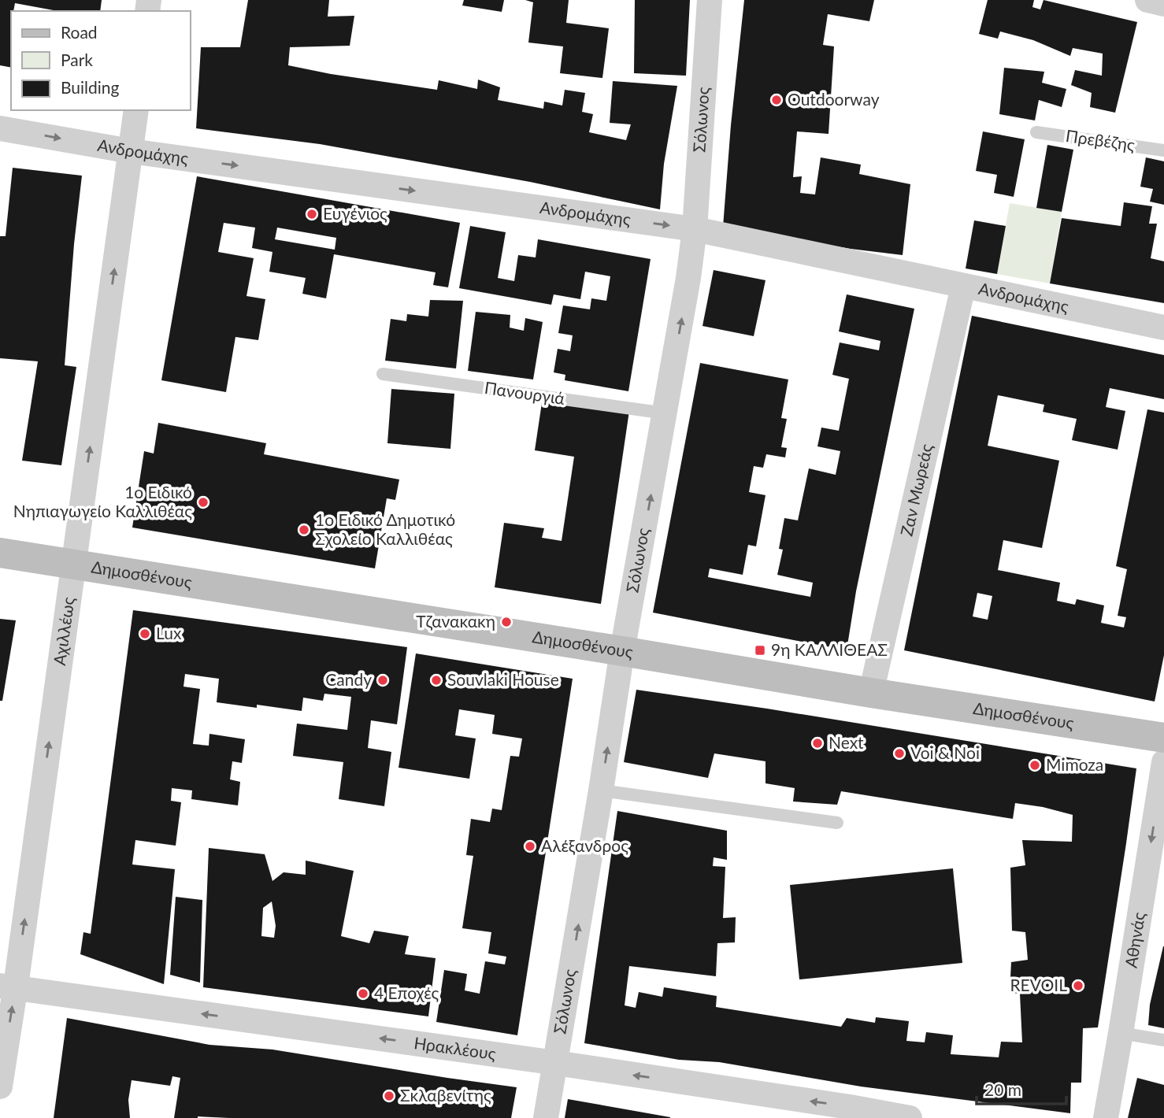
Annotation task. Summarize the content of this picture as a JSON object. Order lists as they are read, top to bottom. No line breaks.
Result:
{"streets":{"street":["Σόλωνος","Ανδρομάχης","Ζαν Μωρεάς","Δημοσθένους","Αχιλλέως","Αθηνάς","Ηρακλέους"],"lane":["Πρεβέζης","Πανουργιά"]},"crossings":[["Σόλωνος","Ανδρομάχης"],["Σόλωνος","Πανουργιά"],["Σόλωνος","Δημοσθένους"],["Σόλωνος","Ηρακλέους"],["Ανδρομάχης","Ζαν Μωρεάς"],["Ανδρομάχης","Αχιλλέως"],["Ζαν Μωρεάς","Δημοσθένους"],["Δημοσθένους","Αχιλλέως"],["Αχιλλέως","Ηρακλέους"]],"one_way":["Σόλωνος","Ανδρομάχης","Αχιλλέως","Αθηνάς","Ηρακλέους"],"places":{"other":["Outdoorway","Ευγένιος","1ο Ειδικό Νηπιαγωγείο Καλλιθέας","1ο Ειδικό Δημοτικό Σχολείο Καλλιθέας","Τζανακακη","Lux","Candy","Souvlaki House","Next","Voi & Noi","Mimoza","Αλέξανδρος","REVOIL","4 Εποχές","Σκλαβενίτης"],"transit":["9η ΚΑΛΛΙΘΕΑΣ"]},"legend":["Road","Park","Building"],"scale_bar":"20 m"}
